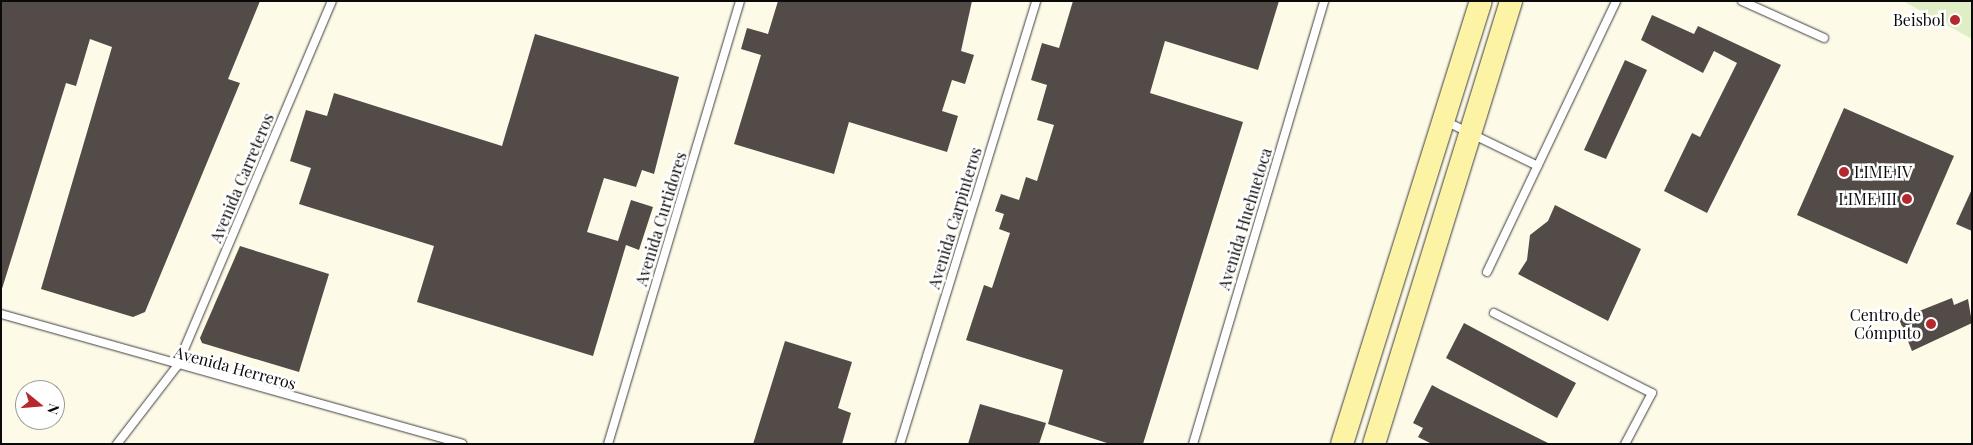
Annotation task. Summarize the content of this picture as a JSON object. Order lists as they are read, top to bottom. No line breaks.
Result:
{"streets":{"lane":["Avenida Carreteros","Avenida Carpinteros","Avenida Curtidores","Avenida Huehuetoca","Avenida Herreros"]},"crossings":[["Avenida Carreteros","Avenida Herreros"]],"places":["Beisbol","LIME IV","LIME III","Centro de Cómputo"],"north":"right"}
